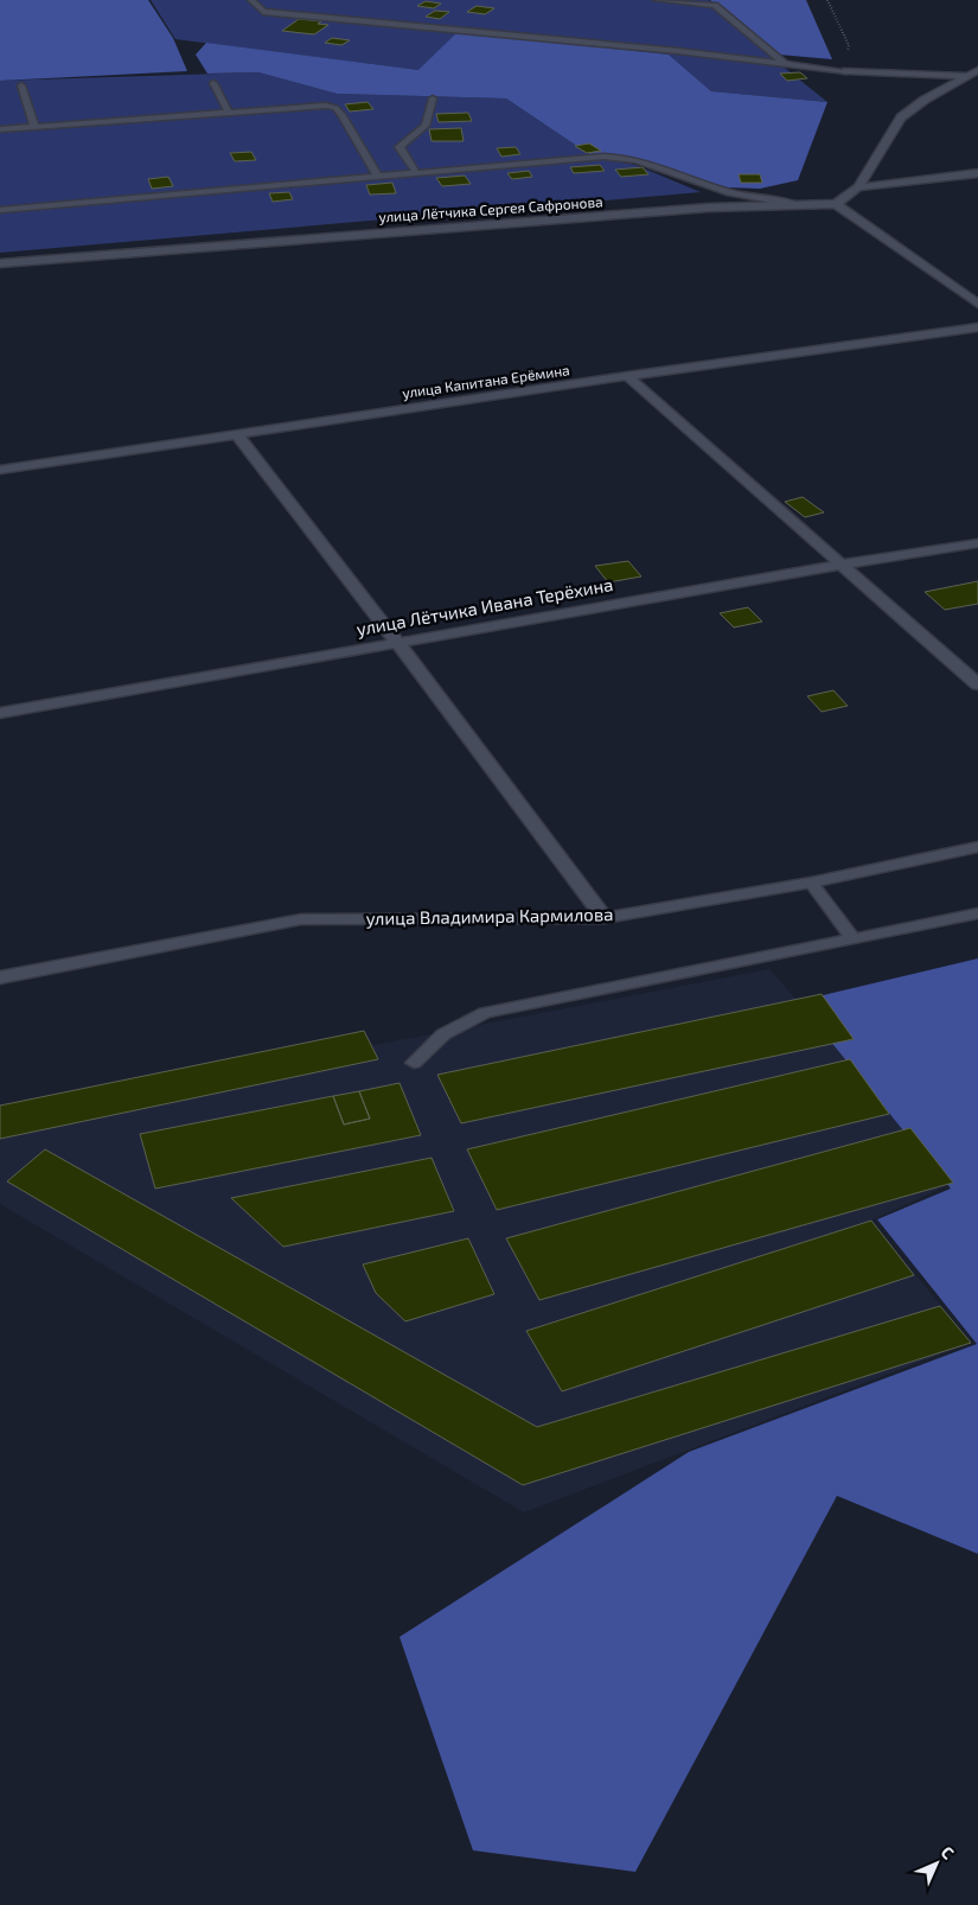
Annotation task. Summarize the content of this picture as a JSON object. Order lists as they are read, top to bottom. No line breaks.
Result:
{"streets":{"street":["улица Лётчика Сергея Сафронова","улица Капитана Ерёмина","улица Лётчика Ивана Терёхина","улица Владимира Кармилова"]},"north":"top right"}
